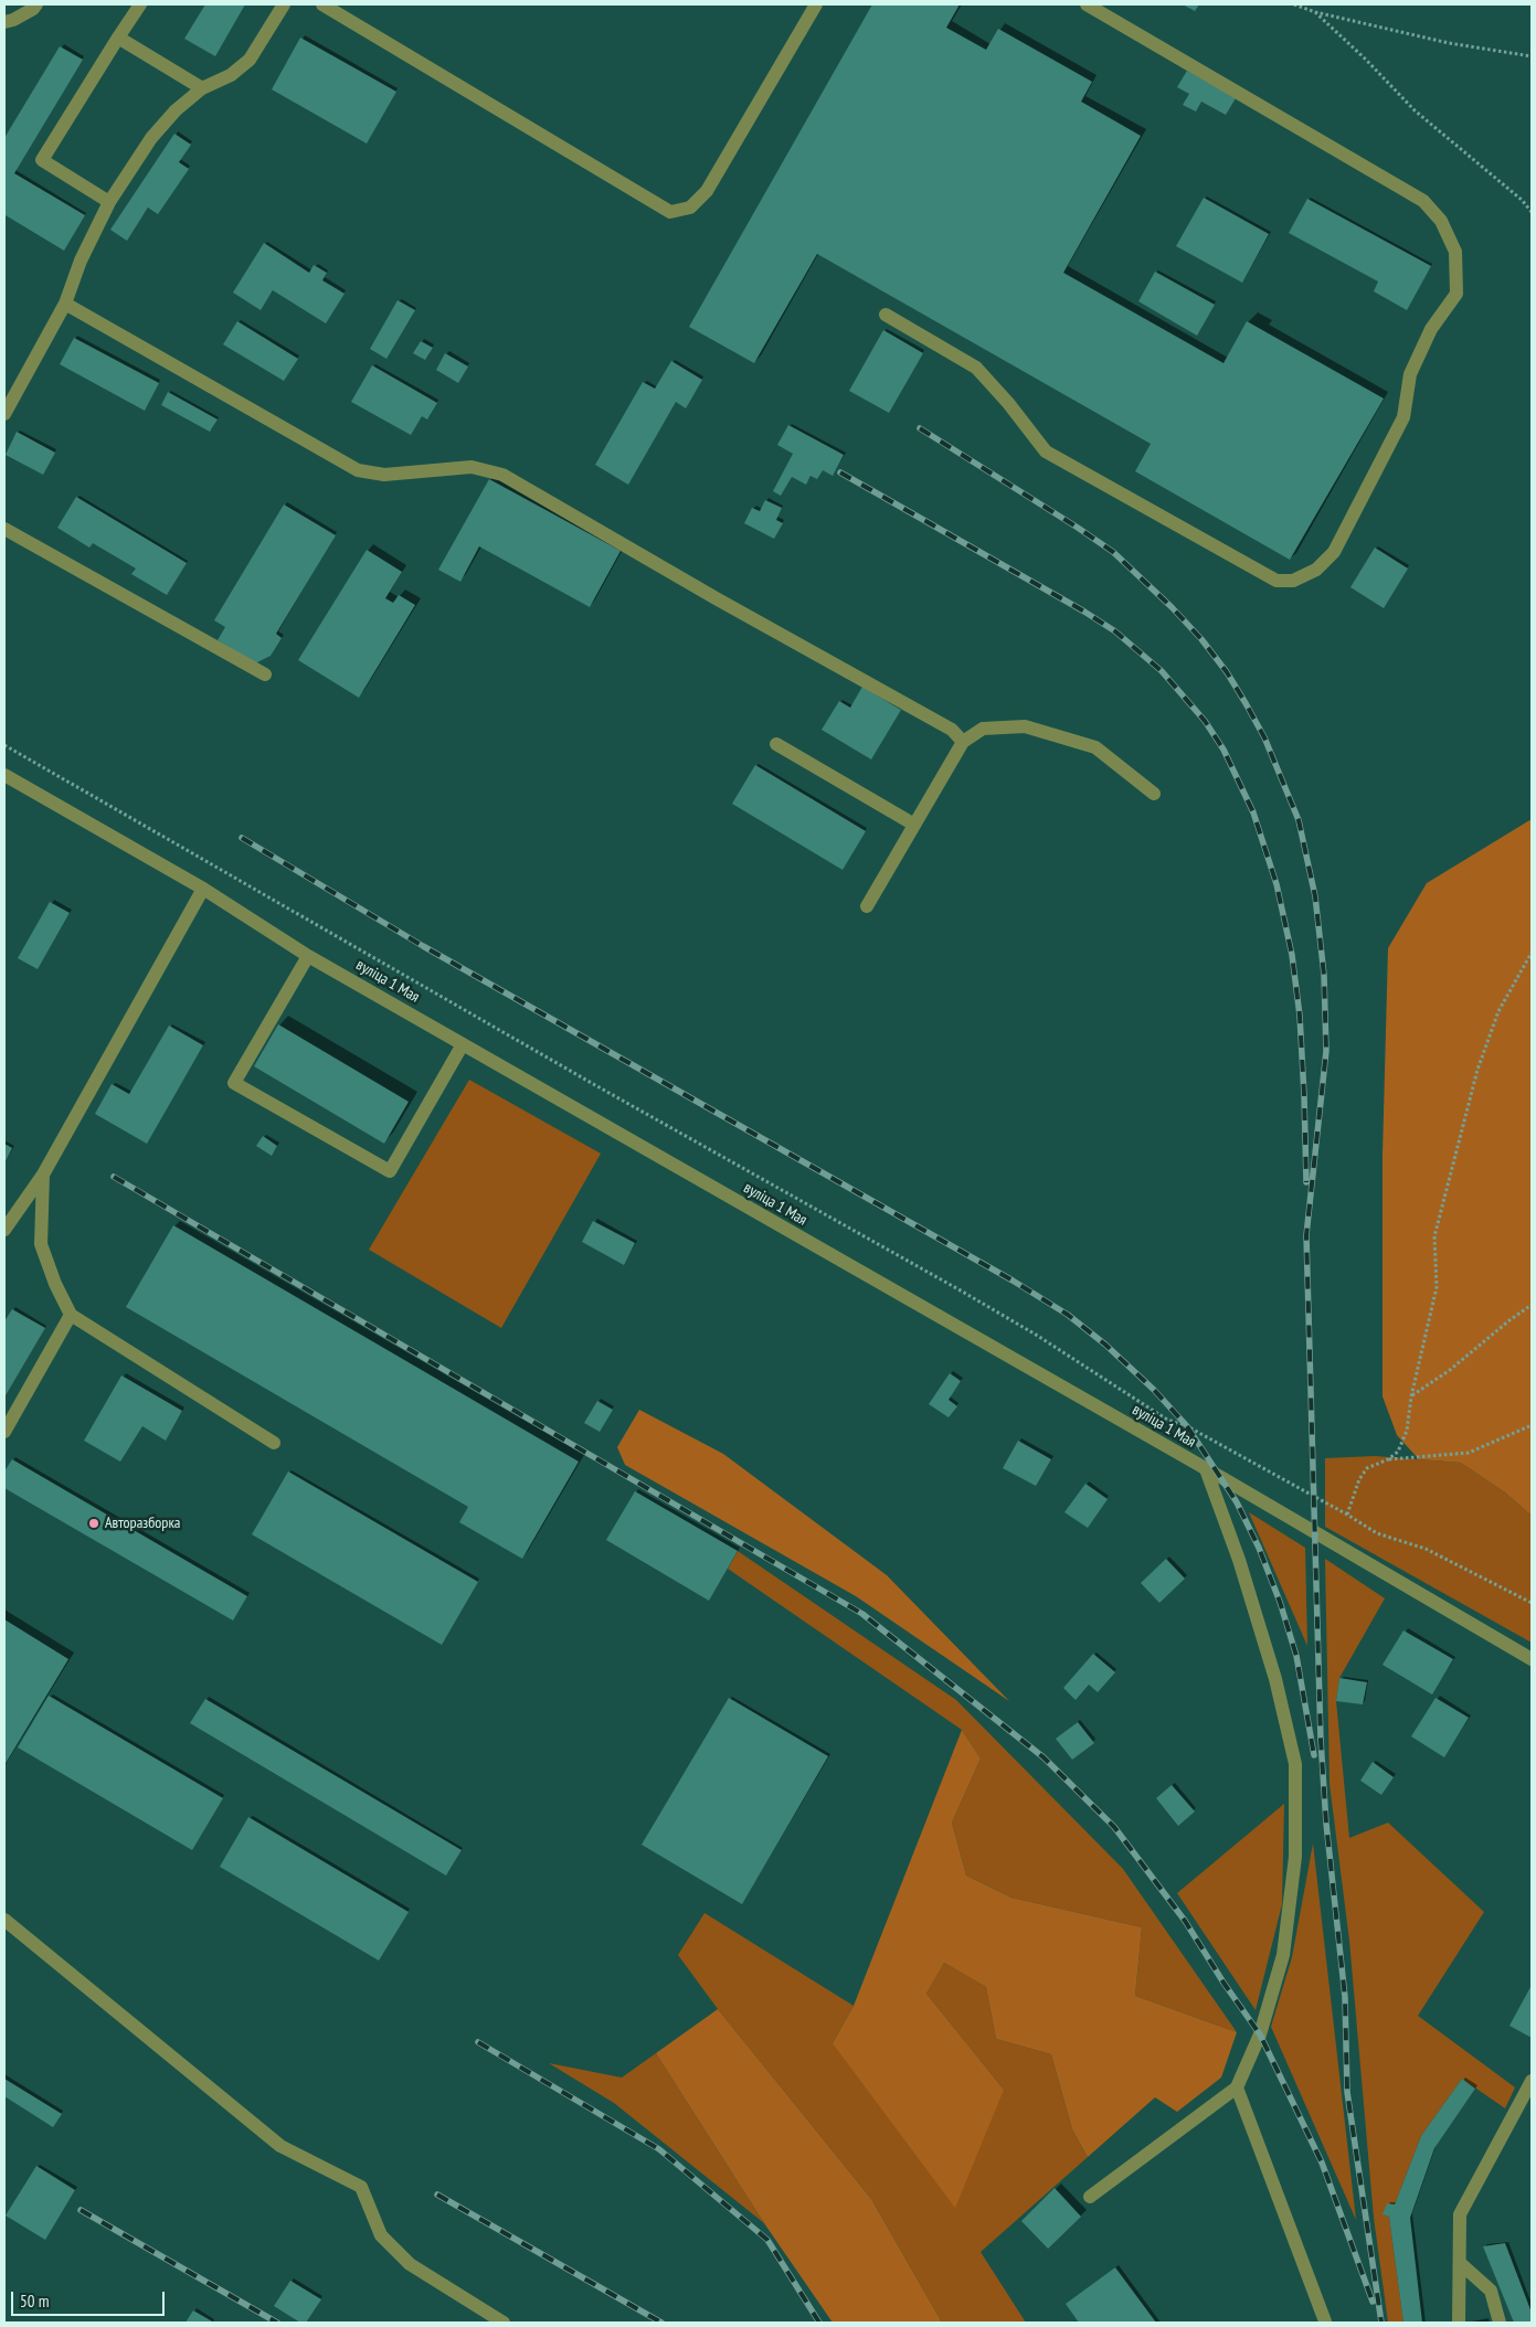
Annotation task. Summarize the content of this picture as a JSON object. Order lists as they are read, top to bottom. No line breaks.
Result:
{"streets":{"street":["вуліца 1 Мая"]},"places":["Авторазборка"],"scale_bar":"50 m"}
